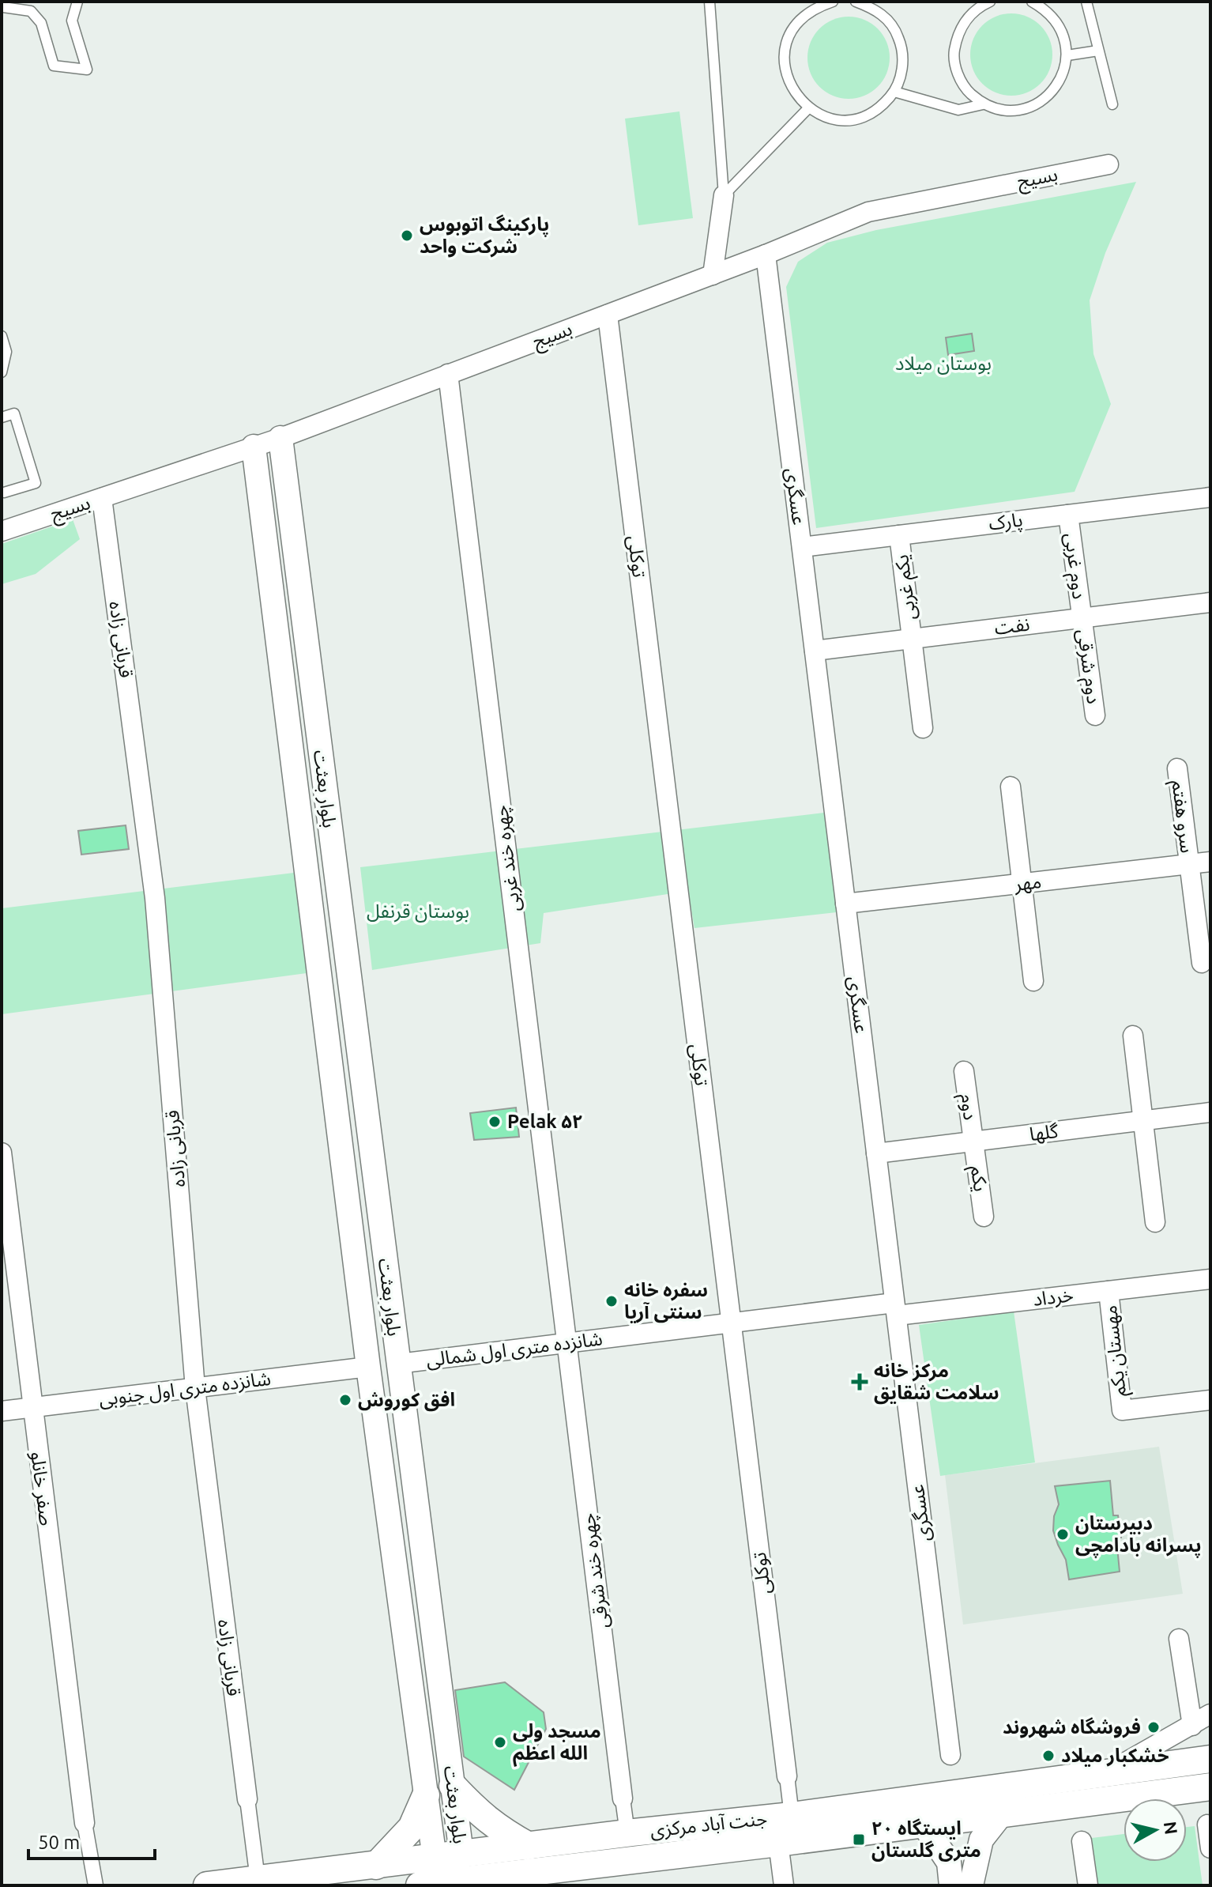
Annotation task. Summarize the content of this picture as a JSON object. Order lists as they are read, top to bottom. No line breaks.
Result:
{"streets":{"main road":["جنت آباد مرکزی"],"street":["بسیج","عسگری","پارک","توکلی","دوم غربی","یکم غربی","نفت","قربانی زاده","دوم شرقی","بلوار بعثت","سرو هفتم","چهره خند غربی","مهر","دوم","گلها","یکم","خرداد","شانزده متری اول شمالی","مهستان یکم","شانزده متری اول جنوبی","صفر خانلو","چهره خند شرقی"]},"crossings":[["بسیج","عسگری"],["بسیج","توکلی"],["بسیج","قربانی زاده"],["بسیج","بلوار بعثت"],["بسیج","چهره خند غربی"],["عسگری","پارک"],["عسگری","نفت"],["عسگری","مهر"],["عسگری","گلها"],["عسگری","خرداد"],["عسگری","شانزده متری اول شمالی"],["پارک","دوم غربی"],["پارک","یکم غربی"],["توکلی","شانزده متری اول شمالی"],["توکلی","جنت آباد مرکزی"],["دوم غربی","نفت"],["دوم غربی","دوم شرقی"],["یکم غربی","نفت"],["نفت","دوم شرقی"],["قربانی زاده","شانزده متری اول جنوبی"],["بلوار بعثت","شانزده متری اول شمالی"],["بلوار بعثت","شانزده متری اول جنوبی"],["بلوار بعثت","جنت آباد مرکزی"],["سرو هفتم","مهر"],["چهره خند غربی","شانزده متری اول شمالی"],["چهره خند غربی","چهره خند شرقی"],["دوم","گلها"],["دوم","یکم"],["گلها","یکم"],["خرداد","شانزده متری اول شمالی"],["خرداد","مهستان یکم"],["شانزده متری اول شمالی","چهره خند شرقی"],["شانزده متری اول جنوبی","صفر خانلو"]],"parks":["بوستان میلاد","بوستان قرنفل"],"places":{"other":["پارکینگ اتوبوس شرکت واحد","Pelak ۵۲","سفره خانه سنتی آریا","افق کوروش","دبیرستان پسرانه بادامچی","فروشگاه شهروند","مسجد ولی الله اعظم","خشکبار میلاد"],"health":["مرکز خانه سلامت شقایق"],"transit":["ایستگاه ۲۰ متری گلستان"]},"scale_bar":"50 m","north":"right"}
